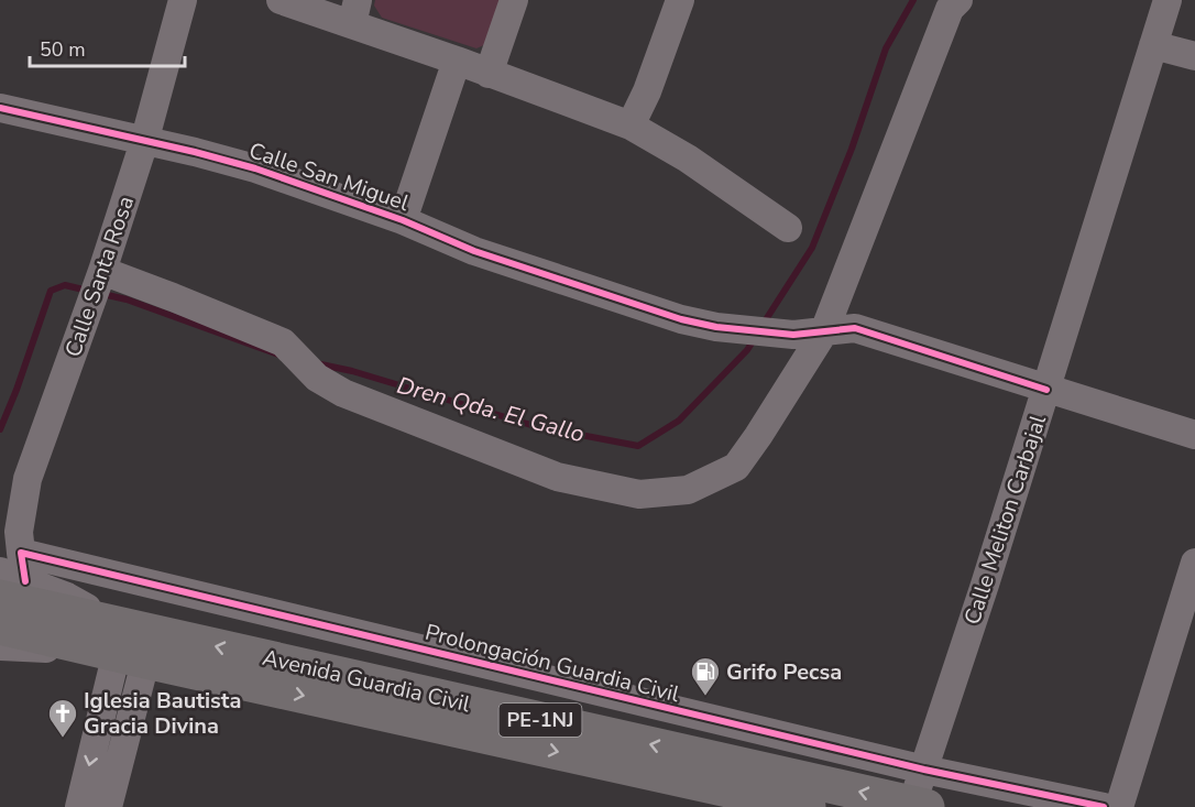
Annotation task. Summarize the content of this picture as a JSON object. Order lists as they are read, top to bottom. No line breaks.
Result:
{"streets":{"highway":["Avenida Guardia Civil","PE-1NJ"],"street":["Calle San Miguel","Calle Santa Rosa","Calle Meliton Carbajal","Prolongación Guardia Civil"]},"crossings":[["Calle San Miguel","Calle Santa Rosa"],["Calle San Miguel","Calle Meliton Carbajal"],["Calle Santa Rosa","Prolongación Guardia Civil"],["Calle Meliton Carbajal","Prolongación Guardia Civil"],["Calle Meliton Carbajal","Avenida Guardia Civil"]],"water":["Dren Qda. El Gallo"],"places":{"fuel station":["Grifo Pecsa"],"church":["Iglesia Bautista Gracia Divina"]},"scale_bar":"50 m"}
